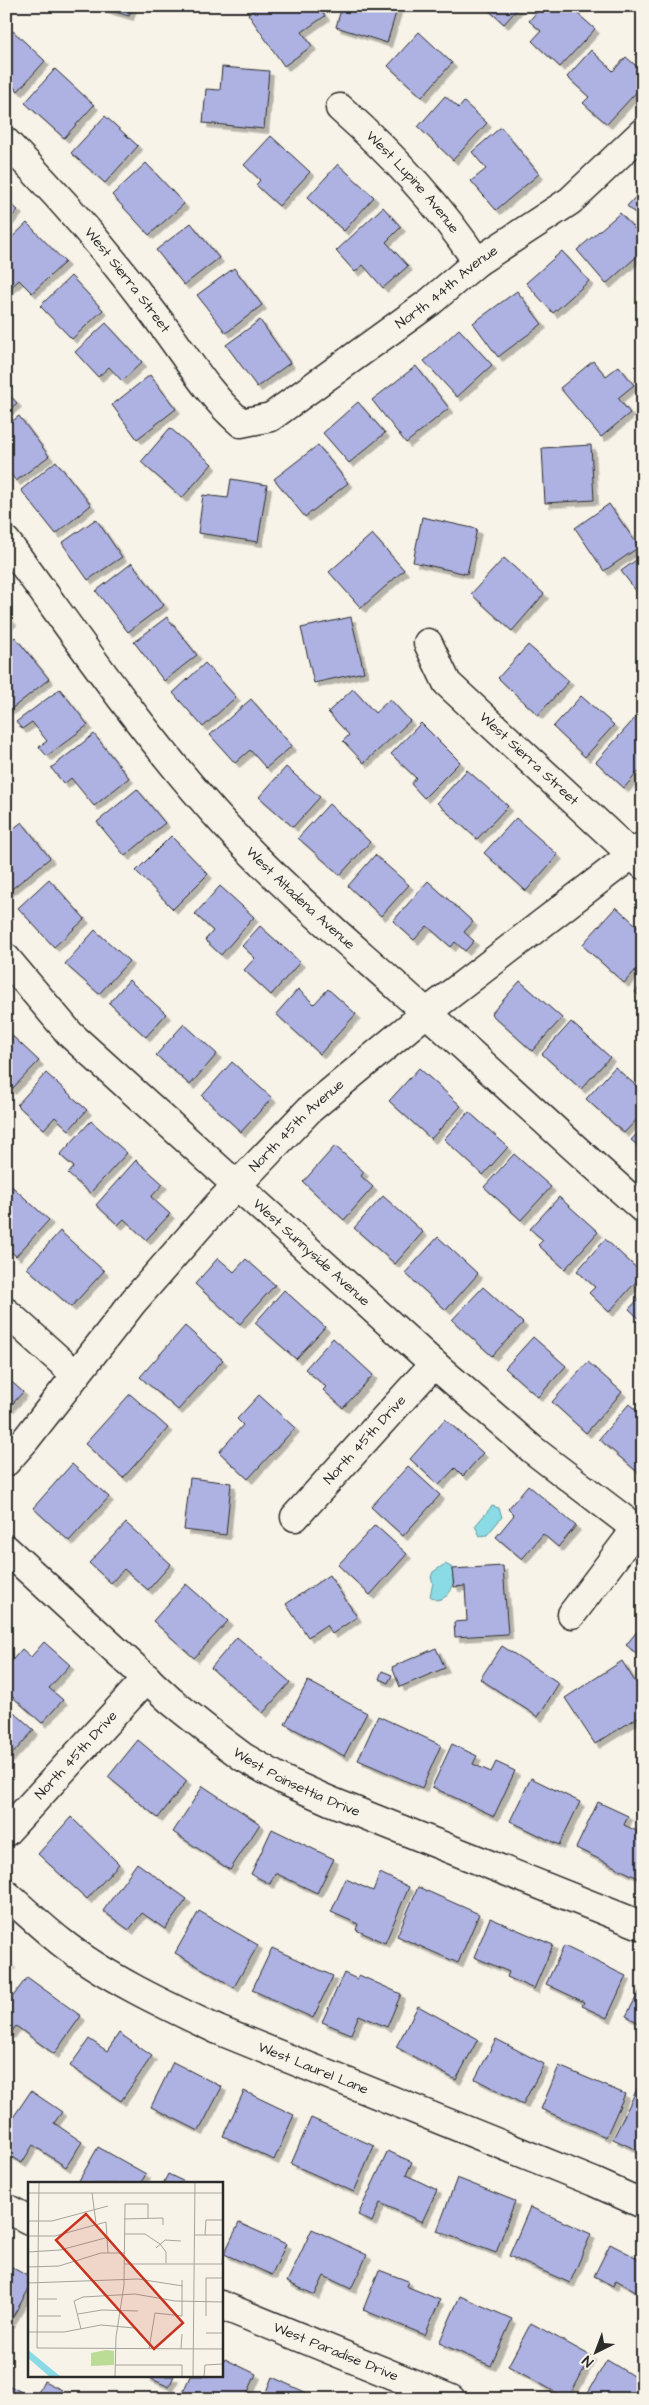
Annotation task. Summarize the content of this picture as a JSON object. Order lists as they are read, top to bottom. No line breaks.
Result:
{"streets":{"street":["West Lupine Avenue","West Sierra Street","North 44th Avenue","West Altadena Avenue","North 45th Avenue","West Sunnyside Avenue","North 45th Drive","West Poinsettia Drive","West Laurel Lane","West Paradise Drive"]},"crossings":[["West Lupine Avenue","North 44th Avenue"],["West Sierra Street","North 44th Avenue"],["West Sierra Street","North 45th Avenue"],["West Altadena Avenue","North 45th Avenue"],["North 45th Avenue","West Sunnyside Avenue"],["West Sunnyside Avenue","North 45th Drive"],["North 45th Drive","West Poinsettia Drive"]],"north":"bottom left"}
